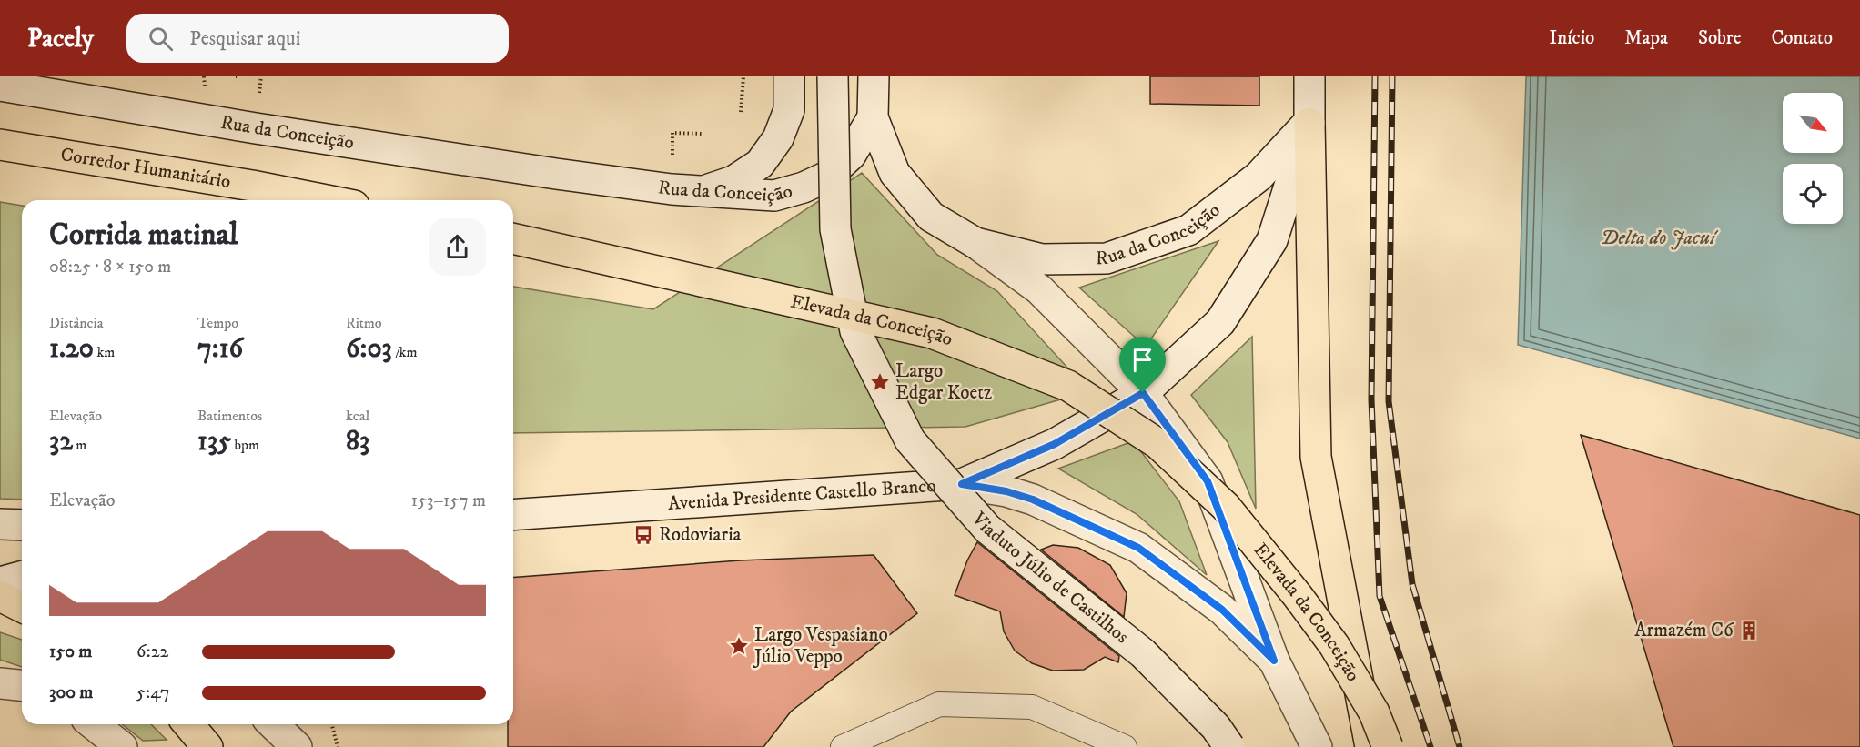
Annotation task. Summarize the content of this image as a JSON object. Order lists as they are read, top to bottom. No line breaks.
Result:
{"streets":{"main road":["Rua da Conceição","Corredor Humanitário","Elevada da Conceição","Avenida Presidente Castello Branco","Viaduto Júlio de Castilhos"]},"water":["Delta do Jacuí"],"places":{"place":["Largo Edgar Koetz","Largo Vespasiano Júlio Veppo"],"bus stop":["Rodoviaria"],"building":["Armazém C6"]},"north":"bottom right","page":{"header":"Pacely","search":"Pesquisar aqui","nav":["Início","Mapa","Sobre","Contato"],"heading":["Corrida matinal","08:25 · 8 × 150 m"],"stats":[["Distância","1.20 km"],["Tempo","7:16"],["Ritmo","6:03 /km"],["Elevação","32 m"],["Batimentos","135 bpm"],["kcal","83"]],"chart":["Elevação","153–157 m"],"list":[{"name":"150 m","note":"6:22"},{"name":"300 m","note":"5:47"}]}}
